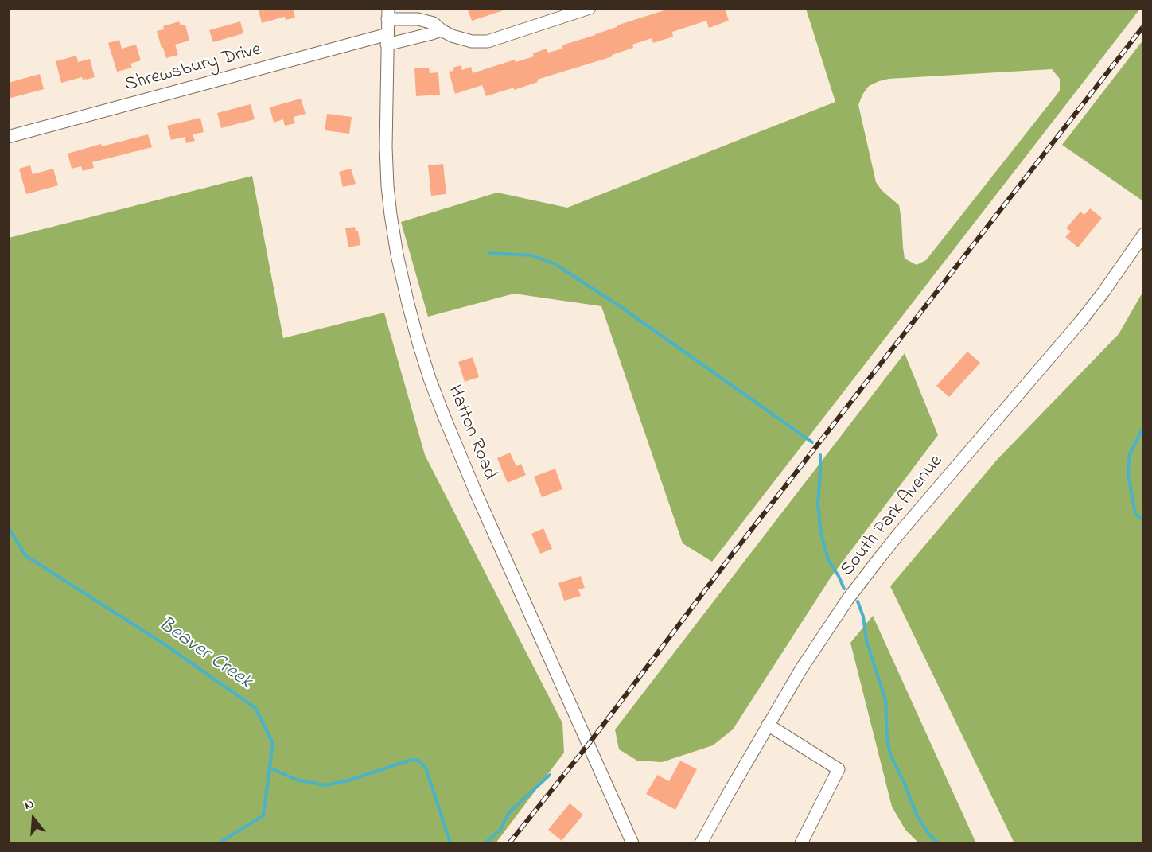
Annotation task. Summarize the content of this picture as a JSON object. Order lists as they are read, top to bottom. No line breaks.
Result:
{"streets":{"street":["Shrewsbury Drive","Hatton Road","South Park Avenue"]},"crossings":[["Shrewsbury Drive","Hatton Road"]],"water":["Beaver Creek"],"north":"top"}
